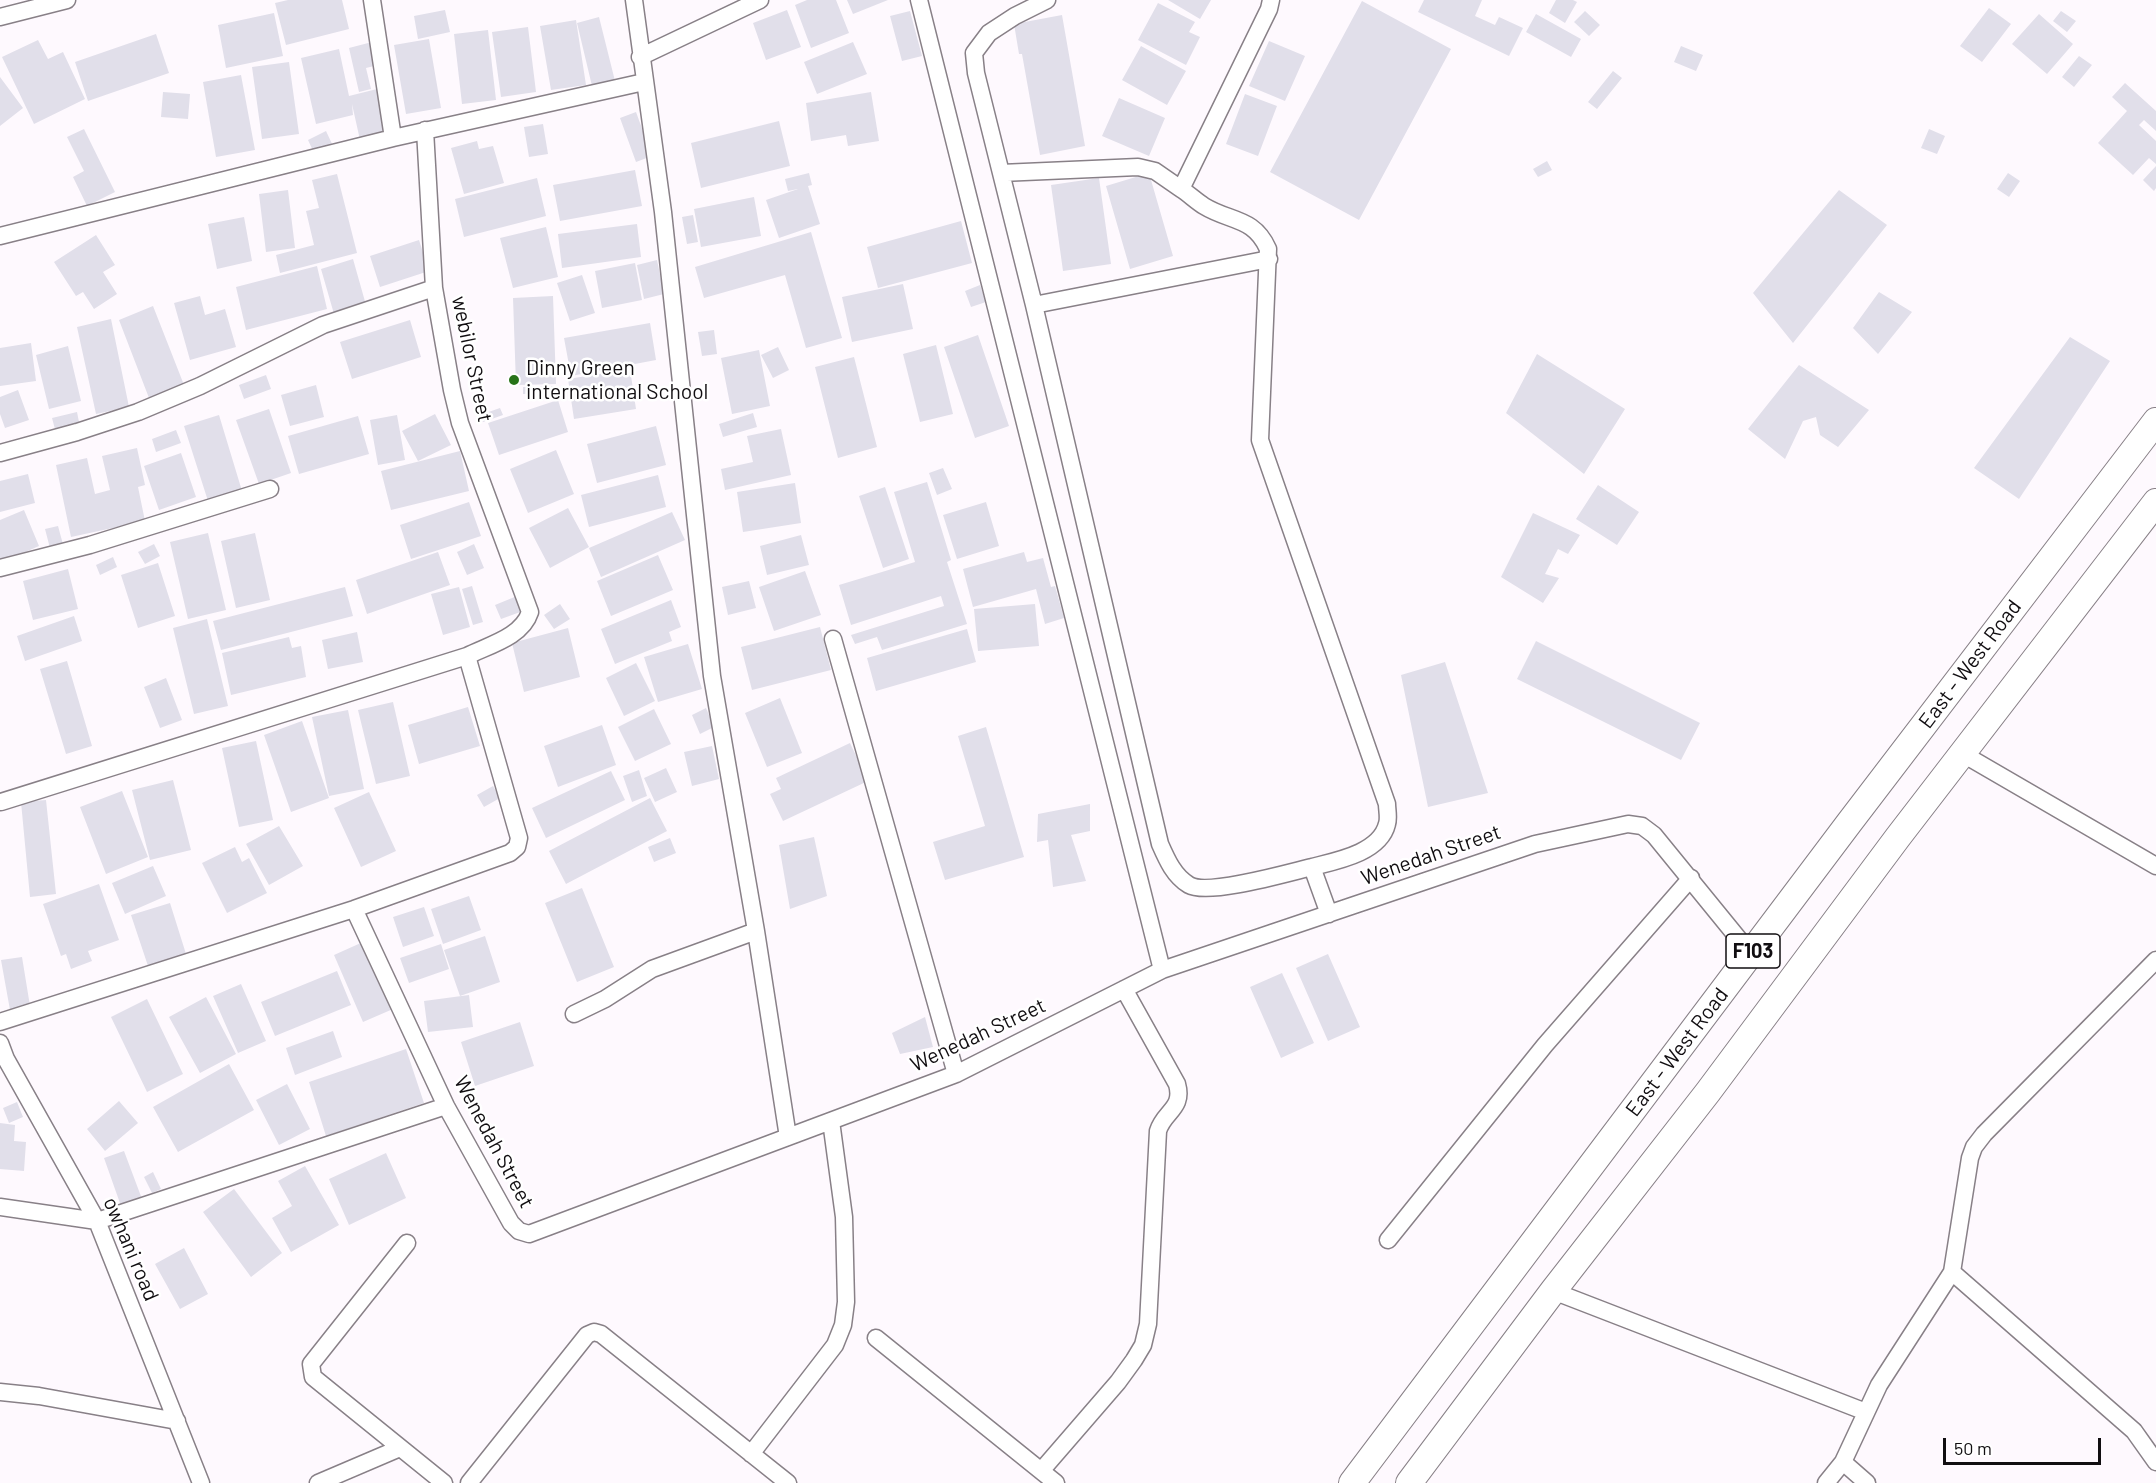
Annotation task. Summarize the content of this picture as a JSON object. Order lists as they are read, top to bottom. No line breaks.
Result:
{"streets":{"main road":["East - West Road","F103"],"street":["webilor Street","Wenedah Street","owhani road"]},"crossings":[["East - West Road","Wenedah Street"]],"places":["Dinny Green international School"],"scale_bar":"50 m"}
